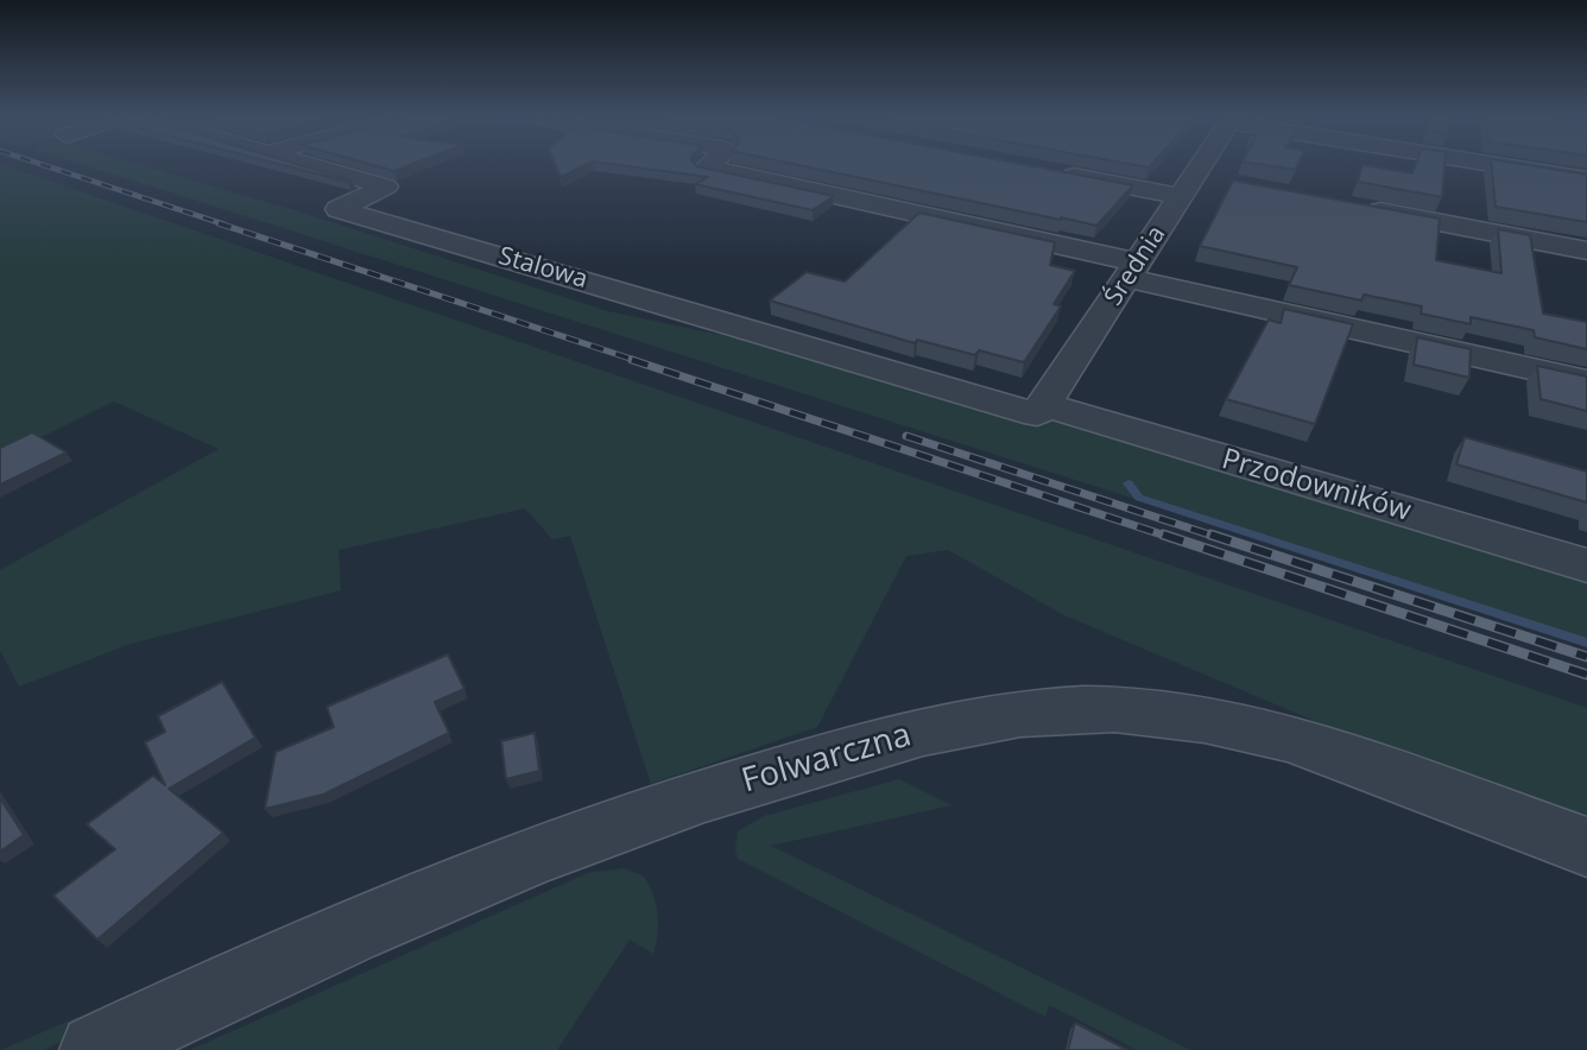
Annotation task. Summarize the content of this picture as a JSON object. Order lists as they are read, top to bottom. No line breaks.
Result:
{"streets":{"street":["Średnia","Stalowa","Przodowników","Folwarczna"]},"crossings":[["Średnia","Stalowa"],["Średnia","Przodowników"],["Stalowa","Przodowników"]]}
